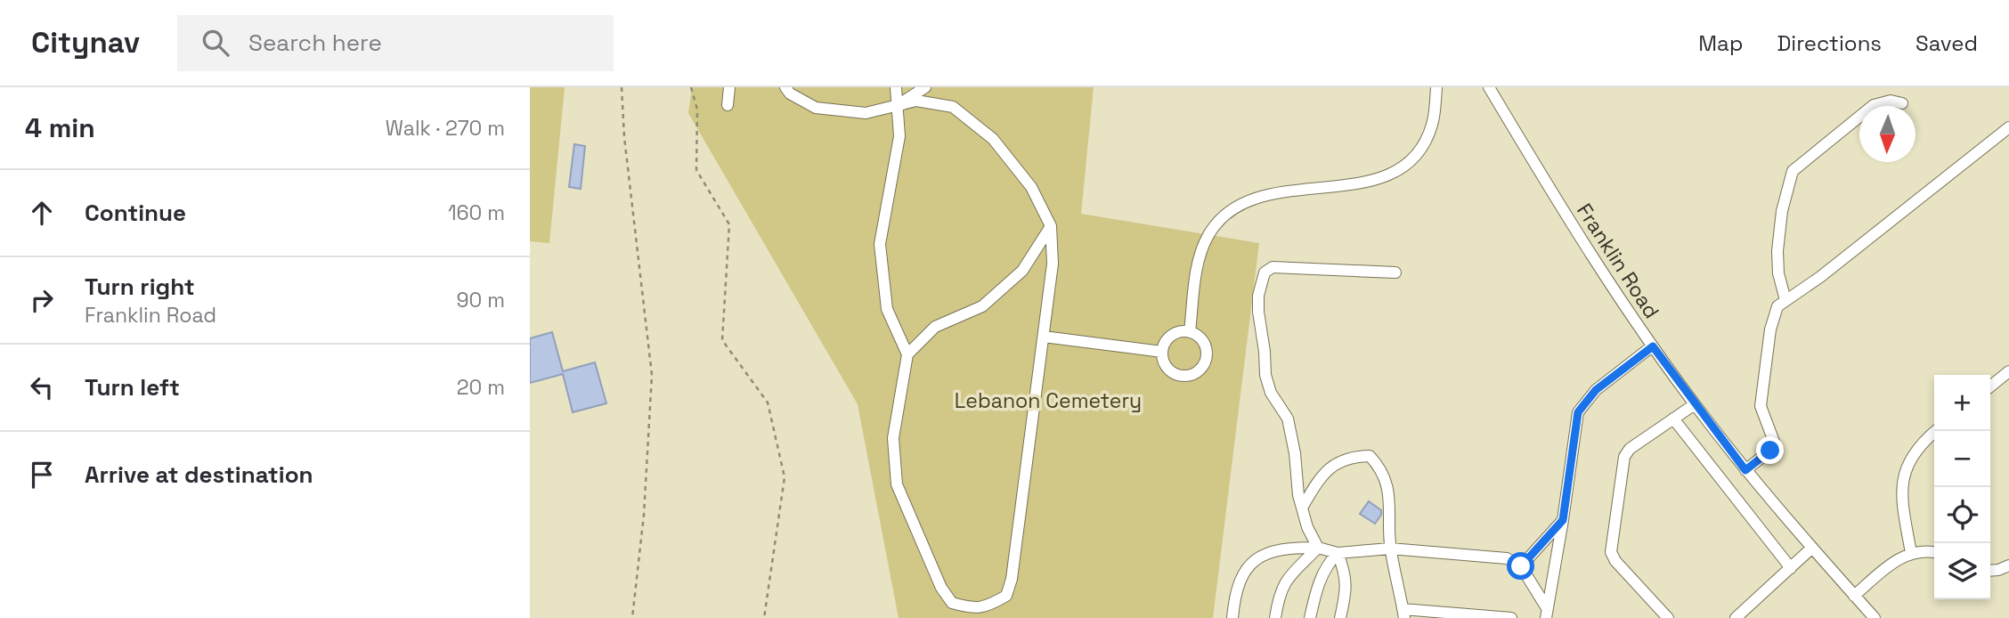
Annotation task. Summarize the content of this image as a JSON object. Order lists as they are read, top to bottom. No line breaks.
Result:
{"streets":{"street":["Franklin Road"]},"parks":["Lebanon Cemetery"],"north":"bottom","page":{"header":"Citynav","search":"Search here","nav":["Map","Directions","Saved"],"heading":["4 min","Walk · 270 m"],"list":[["Continue","160 m"],["Turn right","Franklin Road","90 m"],["Turn left","20 m"],"Arrive at destination"],"map_buttons":["+","−"]}}
